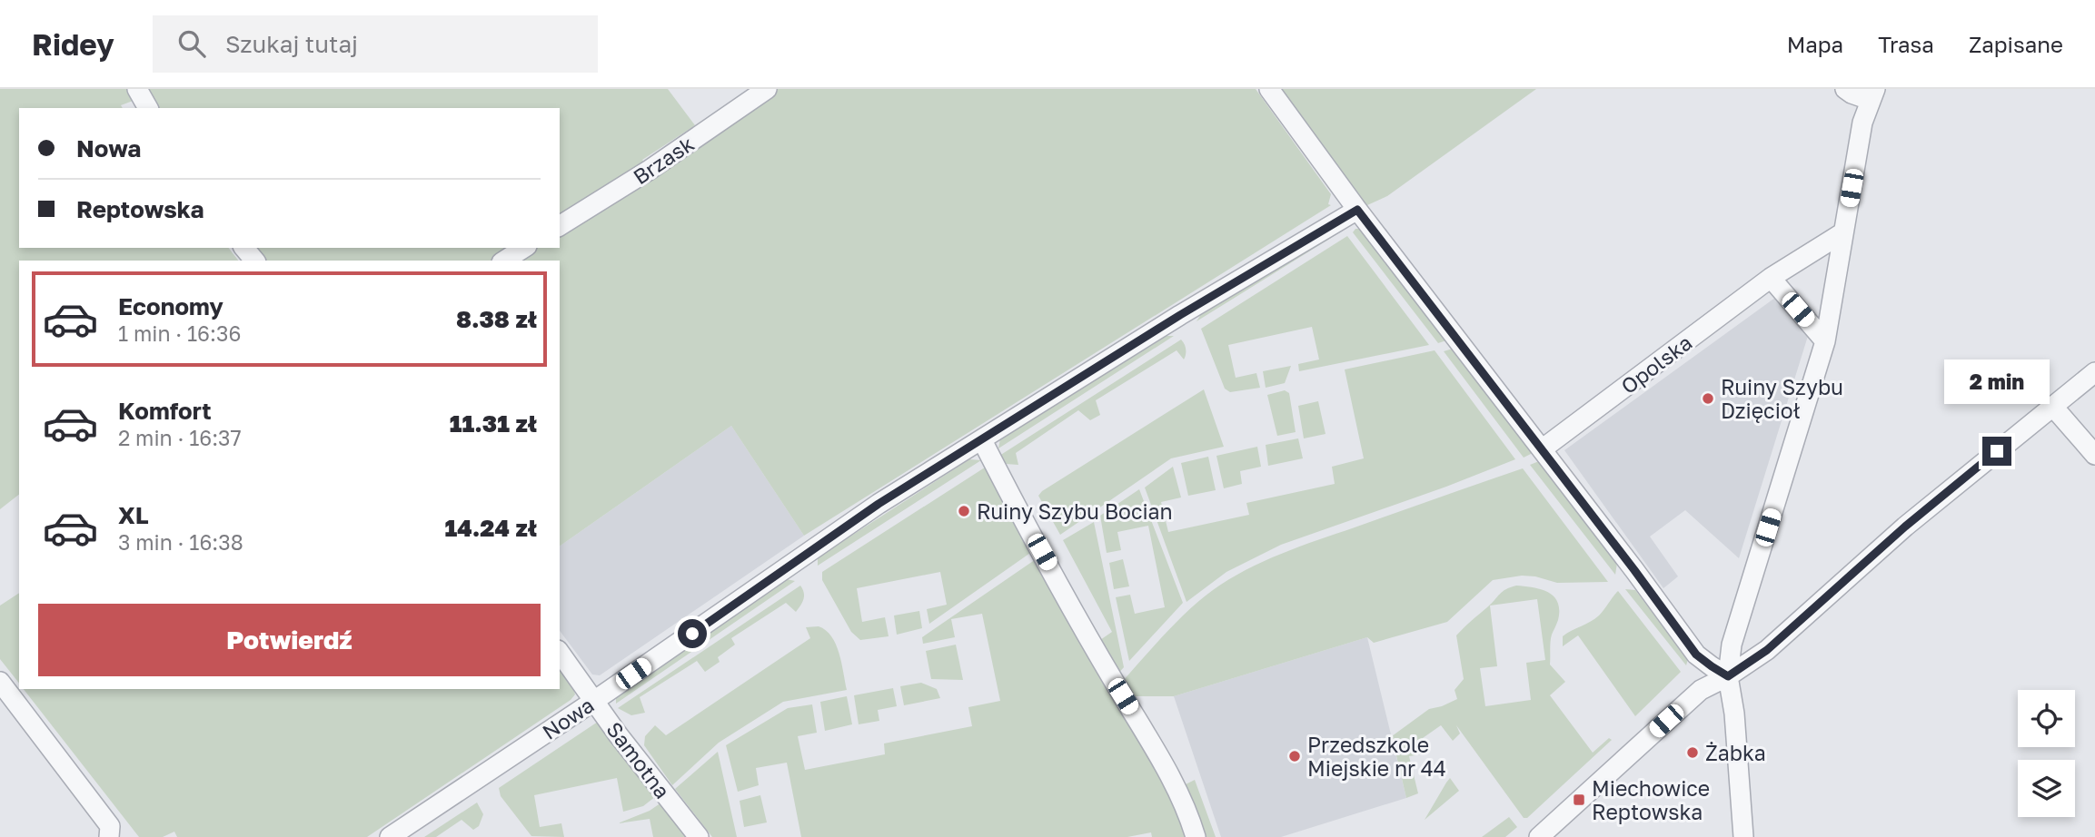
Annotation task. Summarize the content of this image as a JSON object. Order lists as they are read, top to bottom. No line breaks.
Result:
{"streets":{"street":["Brzask","Opolska","Nowa","Samotna"]},"crossings":[["Nowa","Samotna"]],"places":{"other":["Ruiny Szybu Dzięcioł","Ruiny Szybu Bocian","Żabka","Przedszkole Miejskie nr 44"],"transit":["Miechowice Reptowska"]},"page":{"header":"Ridey","search":"Szukaj tutaj","nav":["Mapa","Trasa","Zapisane"],"banner":["Nowa","Reptowska"],"list":[{"name":"Economy","note":"1 min · 16:36","value":"8.38 zł"},{"name":"Komfort","note":"2 min · 16:37","value":"11.31 zł"},{"name":"XL","note":"3 min · 16:38","value":"14.24 zł"}],"bubble":"2 min","buttons":"Potwierdź"}}
